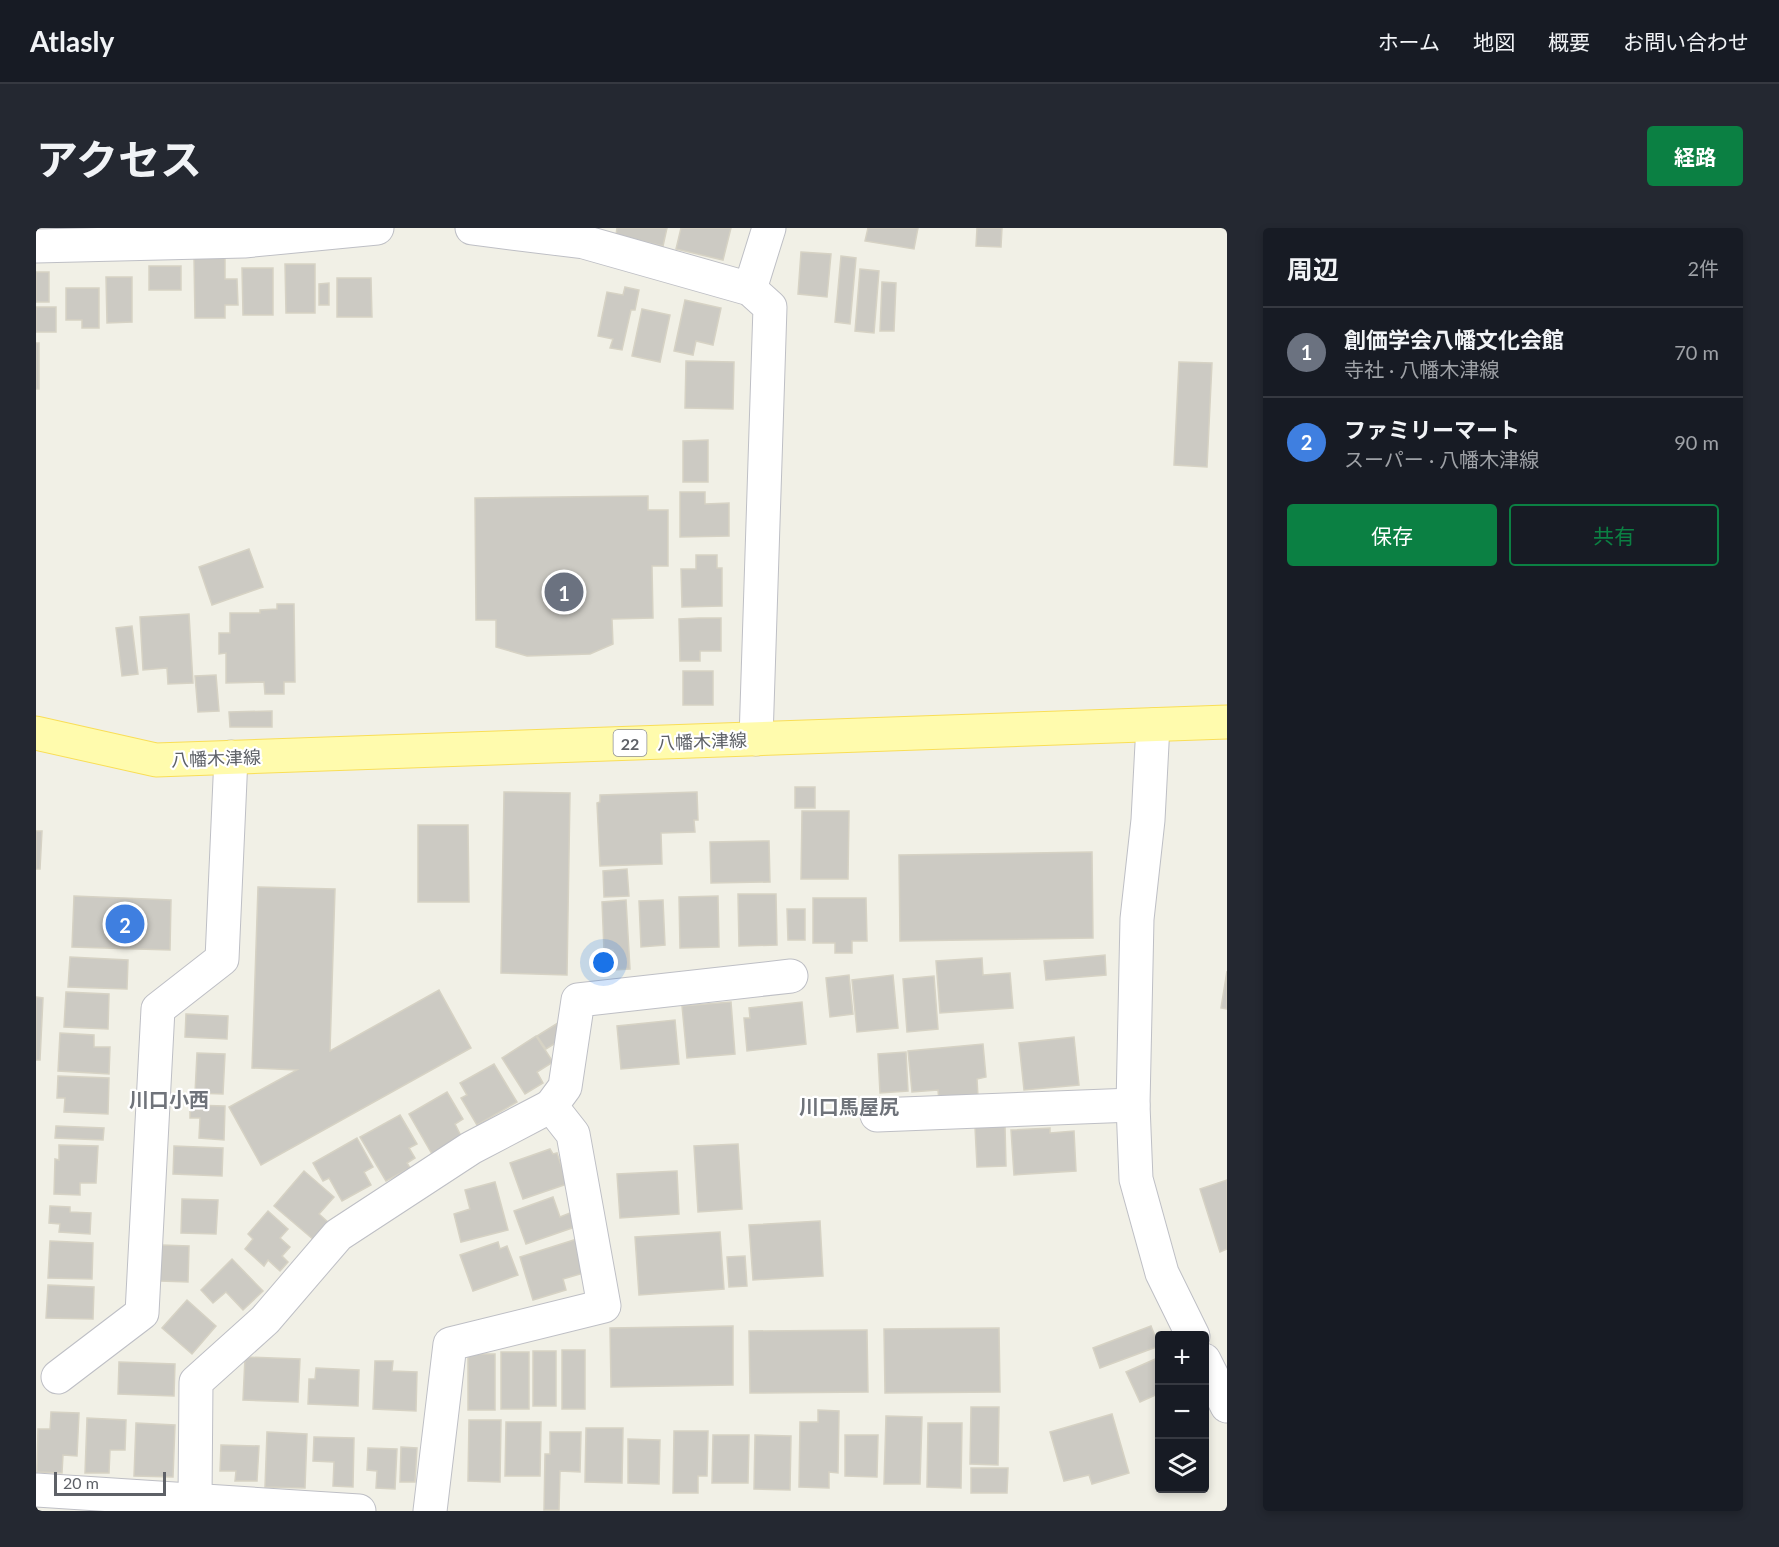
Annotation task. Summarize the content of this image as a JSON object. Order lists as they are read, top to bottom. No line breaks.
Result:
{"streets":{"main road":["八幡木津線","22"]},"districts":["川口小西","川口馬屋尻"],"scale_bar":"20 m","page":{"header":"Atlasly","nav":["ホーム","地図","概要","お問い合わせ"],"title":"アクセス","buttons":["経路",["保存","共有"]],"heading":["周辺","2件"],"list":[{"mark":"1","name":"創価学会八幡文化会館","note":"寺社 · 八幡木津線","value":"70 m"},{"mark":"2","name":"ファミリーマート","note":"スーパー · 八幡木津線","value":"90 m"}],"pins":["1","2"],"map_buttons":["+","−"],"scale":"20 m"}}
